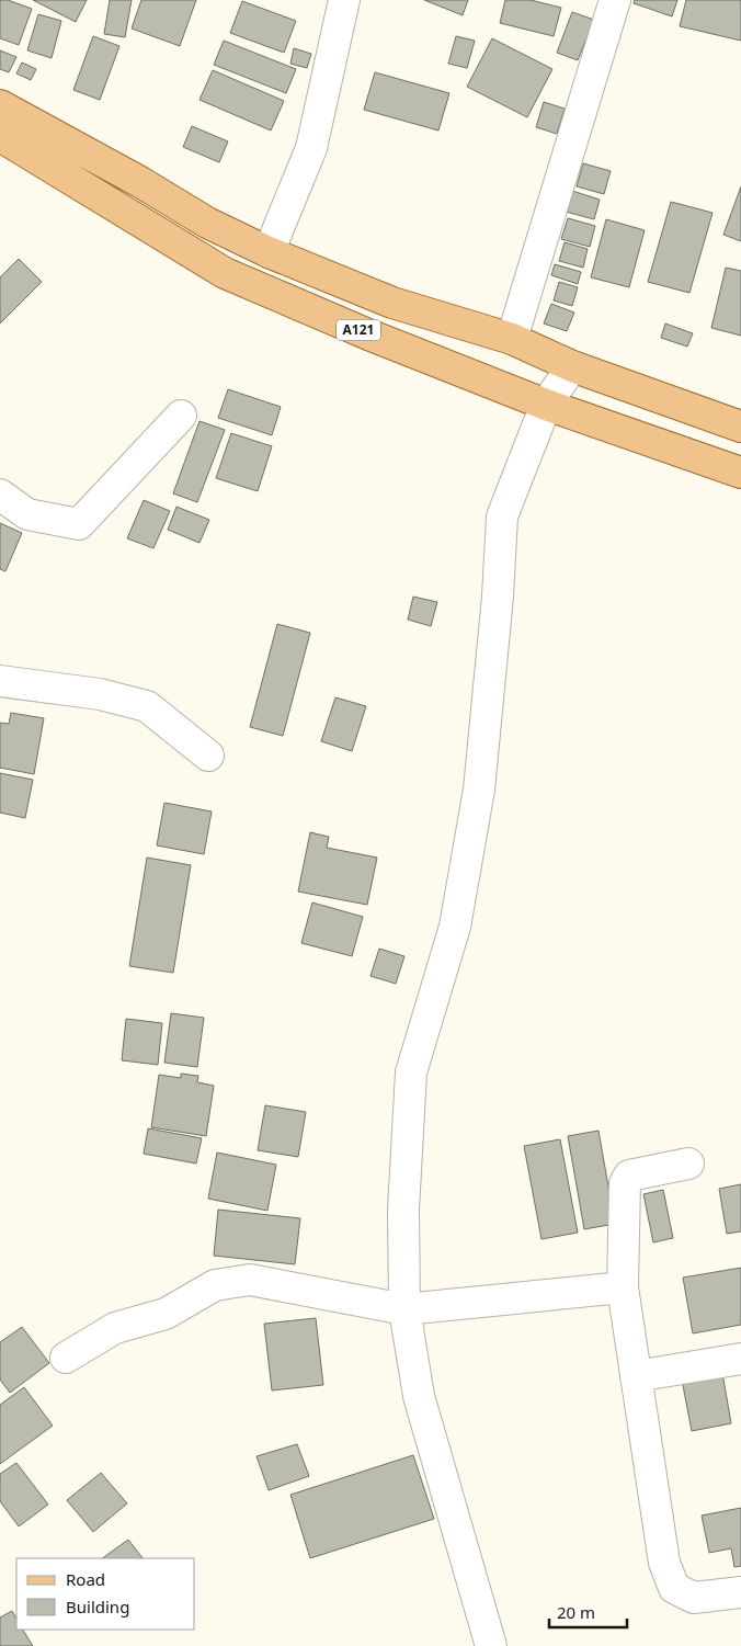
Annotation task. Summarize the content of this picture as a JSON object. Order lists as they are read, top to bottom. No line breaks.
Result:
{"streets":{"main road":["A121"]},"legend":["Road","Building"],"scale_bar":"20 m"}
